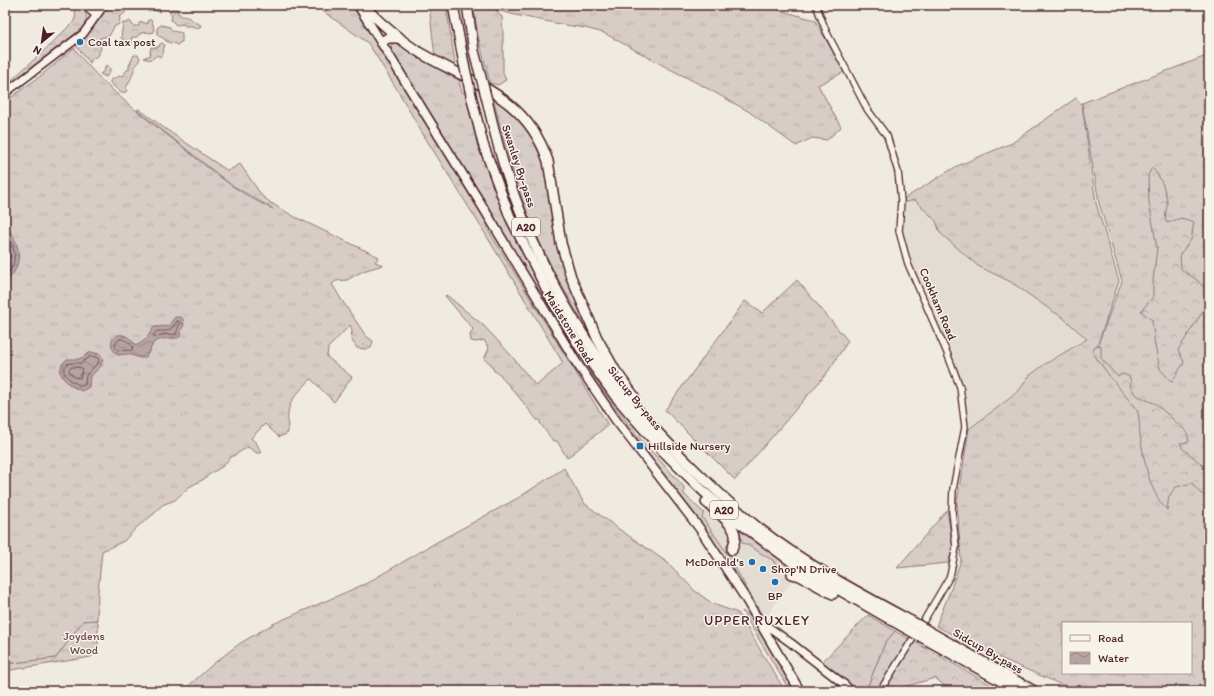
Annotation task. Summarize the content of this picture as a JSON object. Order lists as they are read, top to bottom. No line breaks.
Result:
{"streets":{"highway":["Swanley By-pass","A20","Sidcup By-pass"],"main road":["Maidstone Road"],"street":["Cookham Road"]},"crossings":[["Swanley By-pass","Sidcup By-pass"],["A20","Sidcup By-pass"]],"districts":["UPPER RUXLEY"],"parks":["Joydens Wood"],"places":{"other":["Coal tax post","McDonald's","Shop'N Drive","BP"],"transit":["Hillside Nursery"]},"legend":["Road","Water"],"north":"bottom left"}
